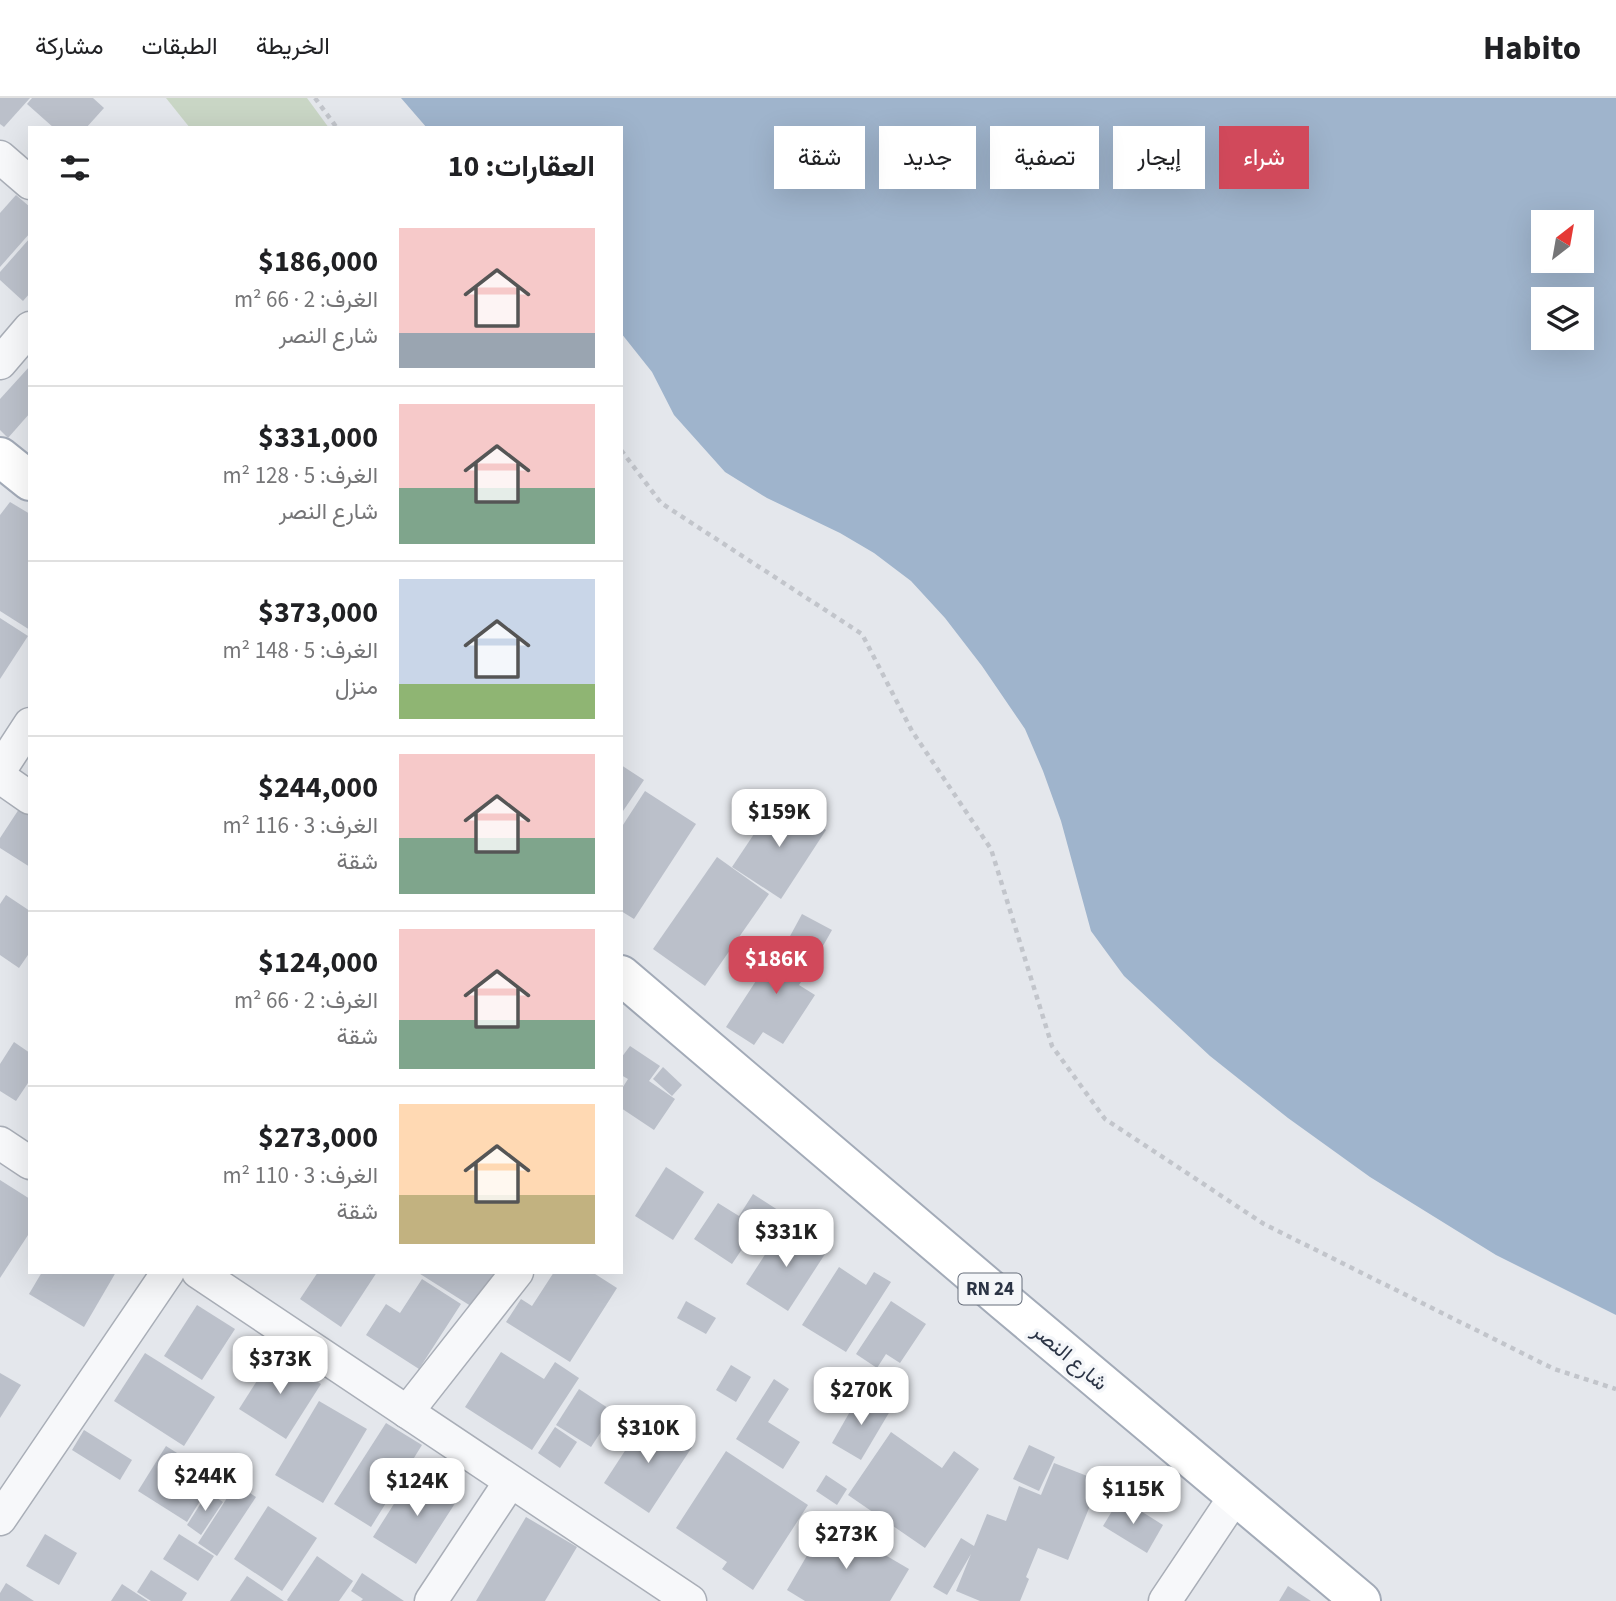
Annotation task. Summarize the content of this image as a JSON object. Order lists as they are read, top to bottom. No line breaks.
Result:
{"streets":{"main road":["RN 24","شارع النصر"]},"north":"top right","page":{"header":"Habito","nav":["الخريطة","الطبقات","مشاركة"],"chip":["شراء","إيجار","تصفية","جديد","شقة"],"heading":"العقارات: 10","list":[{"name":"$186,000","note":"الغرف: 2 · 66 m² · شارع النصر"},{"name":"$331,000","note":"الغرف: 5 · 128 m² · شارع النصر"},{"name":"$373,000","note":"الغرف: 5 · 148 m² · منزل"},{"name":"$244,000","note":"الغرف: 3 · 116 m² · شقة"},{"name":"$124,000","note":"الغرف: 2 · 66 m² · شقة"},{"name":"$273,000","note":"الغرف: 3 · 110 m² · شقة"}],"price":["$159K","$186K","$331K","$373K","$270K","$310K","$244K","$124K","$115K","$273K"]}}
